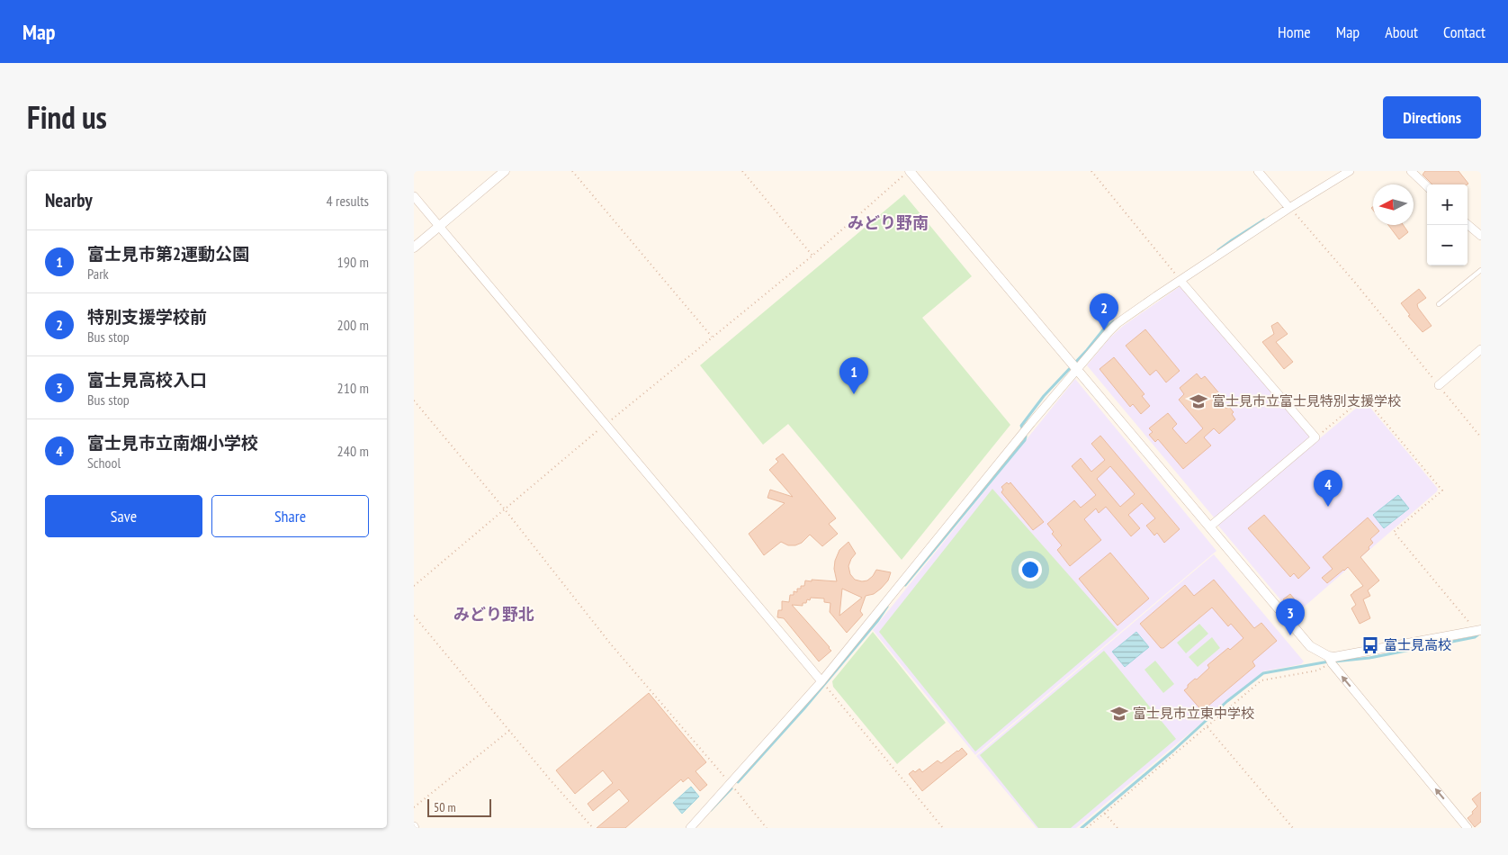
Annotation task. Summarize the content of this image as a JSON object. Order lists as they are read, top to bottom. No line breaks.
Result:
{"districts":["みどり野南","みどり野北"],"places":{"school or university":["富士見市立富士見特別支援学校","富士見市立東中学校"],"bus stop":["富士見高校"]},"scale_bar":"50 m","north":"left","page":{"header":"Map","nav":["Home","Map","About","Contact"],"title":"Find us","buttons":["Directions",["Save","Share"]],"heading":["Nearby","4 results"],"map_buttons":["+","−"],"list":[{"mark":"1","name":"富士見市第2運動公園","note":"Park","value":"190 m"},{"mark":"2","name":"特別支援学校前","note":"Bus stop","value":"200 m"},{"mark":"3","name":"富士見高校入口","note":"Bus stop","value":"210 m"},{"mark":"4","name":"富士見市立南畑小学校","note":"School","value":"240 m"}],"pins":["2","1","4","3"],"scale":"50 m"}}
